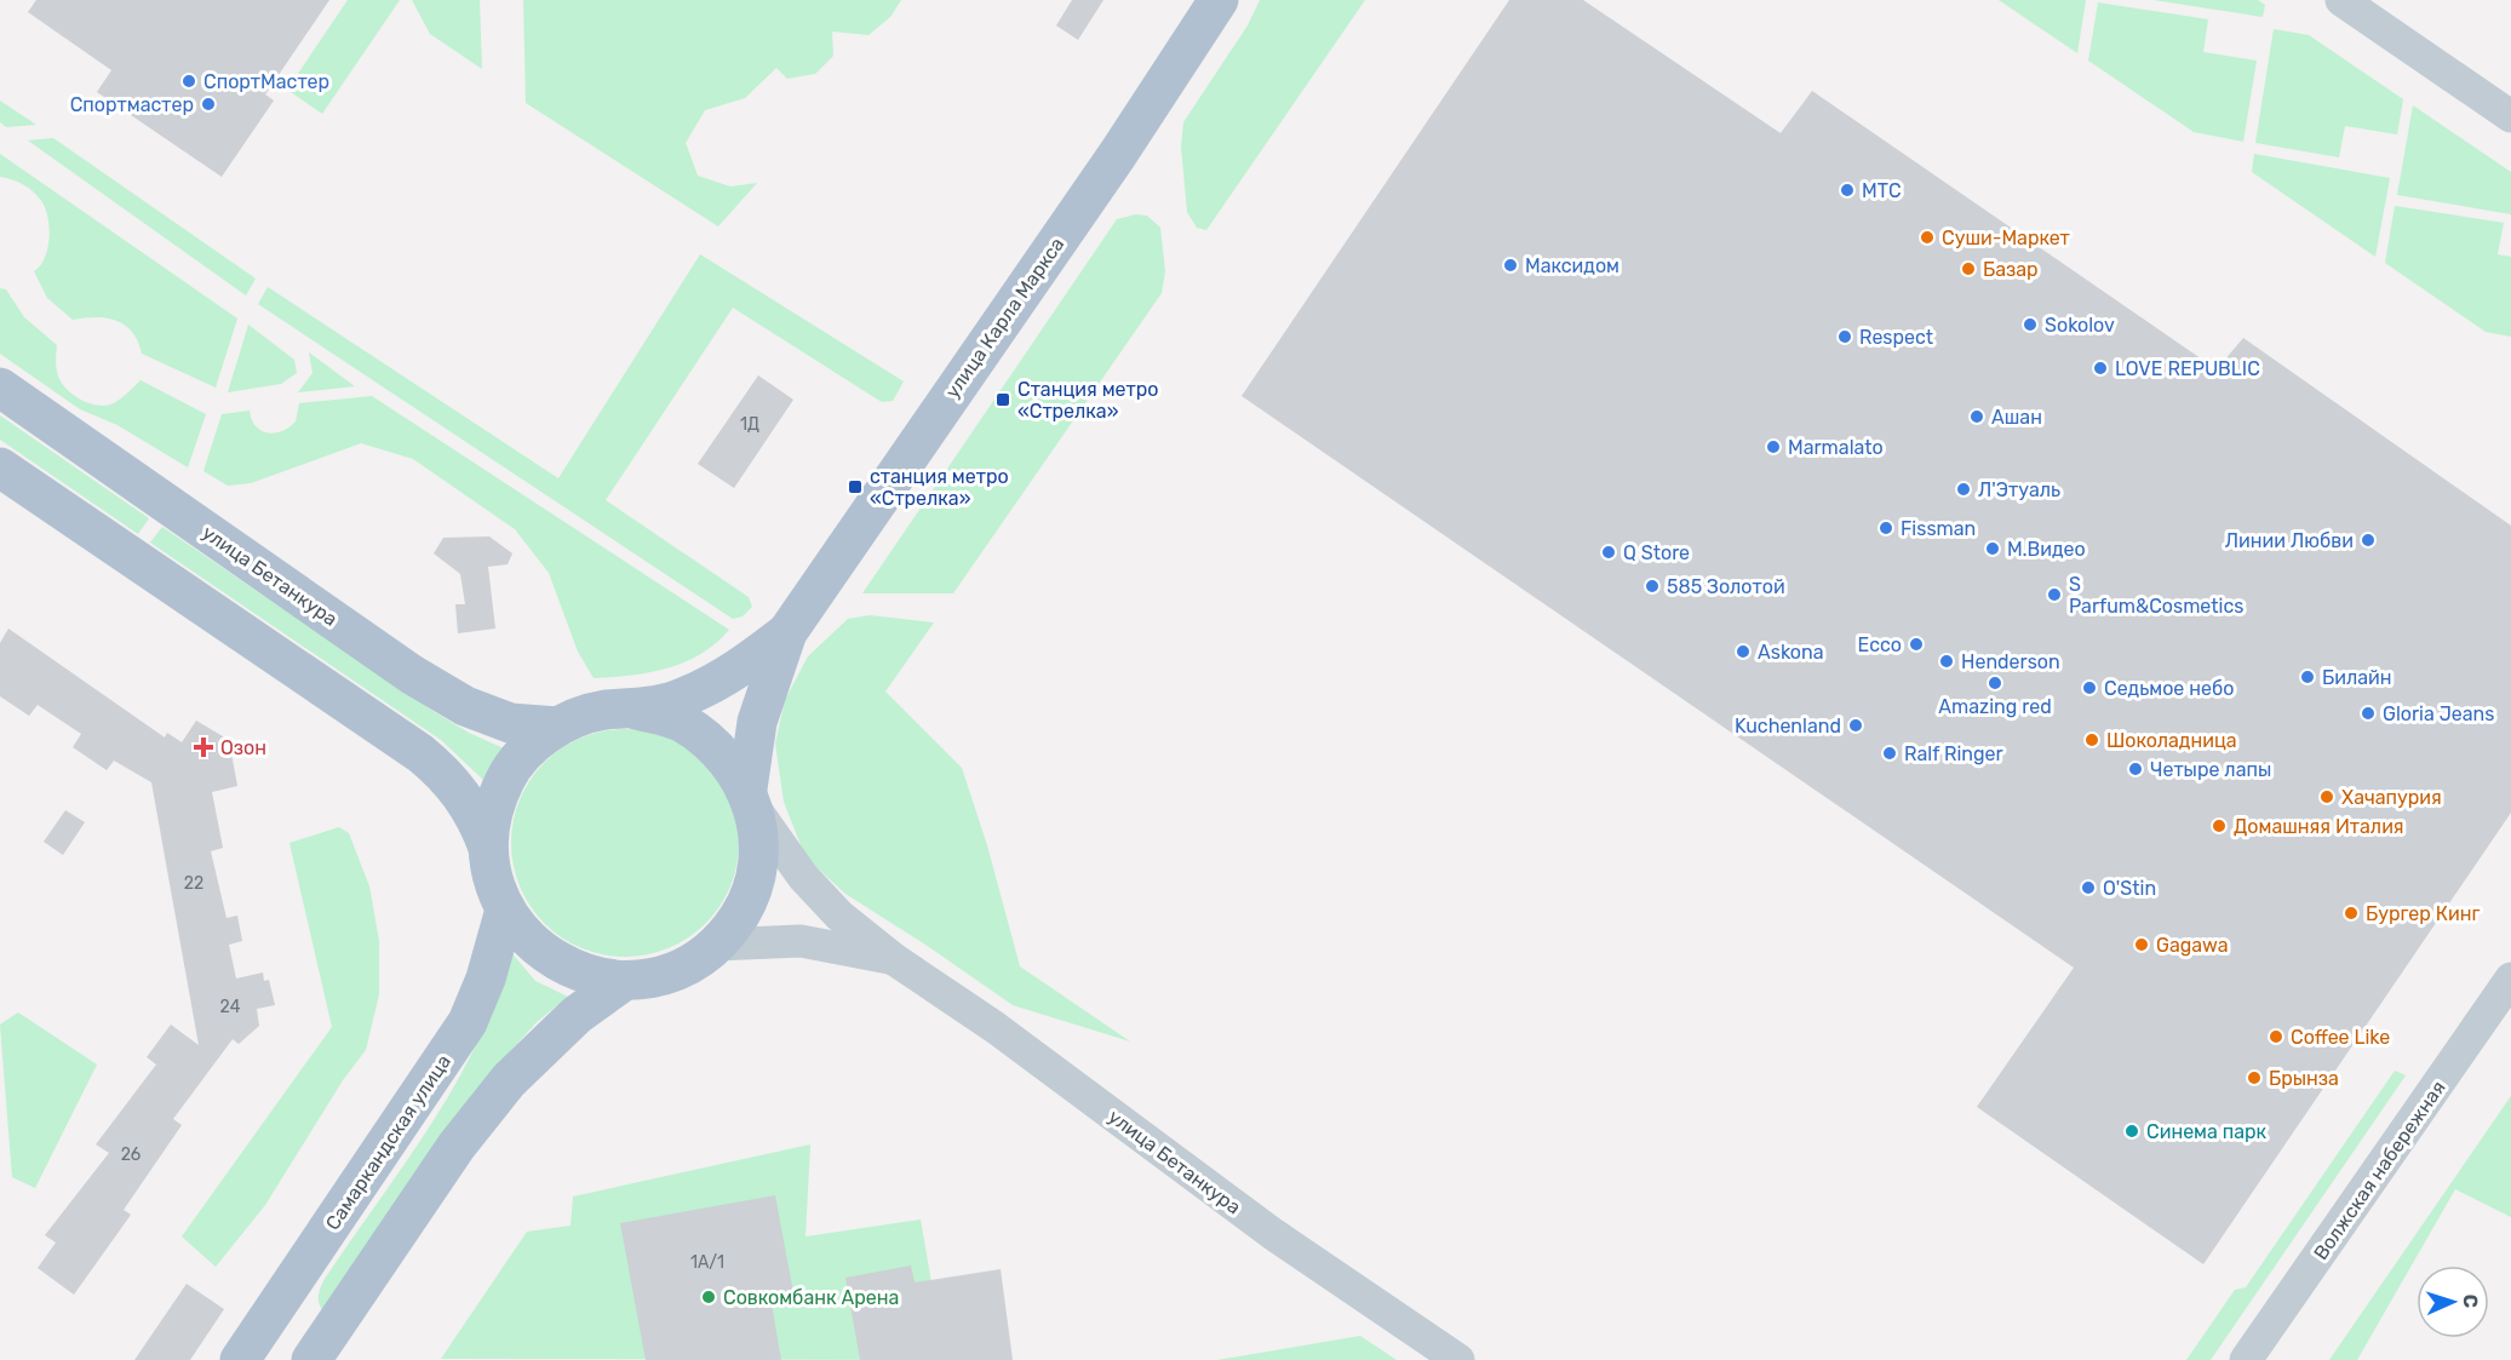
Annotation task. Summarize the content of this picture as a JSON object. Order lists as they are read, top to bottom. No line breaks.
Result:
{"streets":{"main road":["улица Карла Маркса","улица Бетанкура","Самаркандская улица"],"street":["Волжская набережная"]},"places":{"other":["СпортМастер","Спортмастер","МТС","Суши-Маркет","Максидом","Базар","Sokolov","Respect","LOVE REPUBLIC","Ашан","Marmalato","Л'Этуаль","Fissman","Линии Любви","М.Видео","Q Store","585 Золотой","S Parfum&Cosmetics","Ecco","Askona","Henderson","Билайн","Amazing red","Седьмое небо","Gloria Jeans","Kuchenland","Шоколадница","Ralf Ringer","Четыре лапы","Хачапурия","Домашняя Италия","O'Stin","Бургер Кинг","Gagawa","Coffee Like","Брынза","Синема парк","Совкомбанк Арена"],"transit":["Станция метро «Стрелка»","станция метро «Стрелка»"],"health":["Озон"]},"house_numbers":["1Д","22","24","26","1А/1"],"north":"right"}
